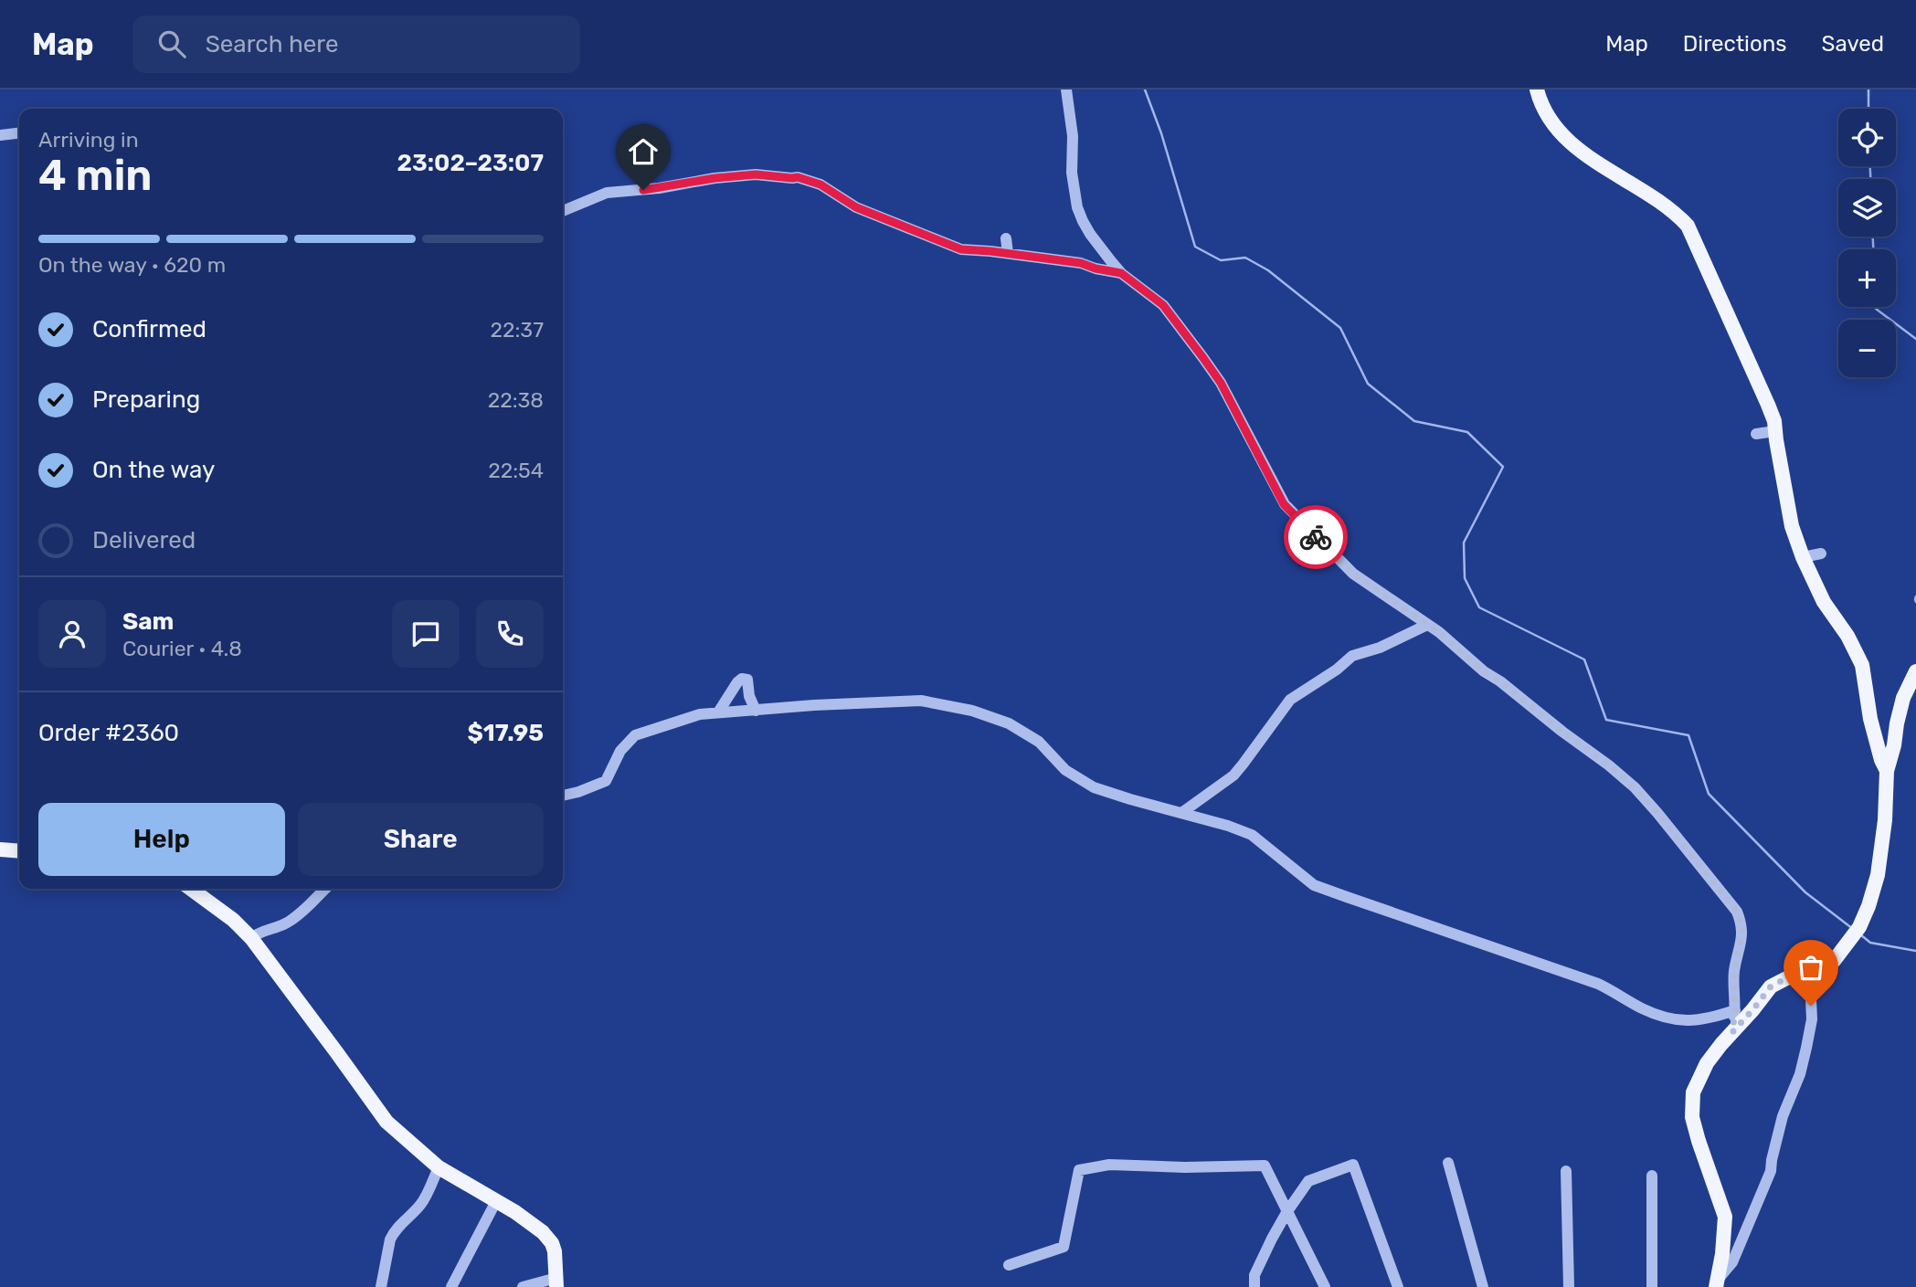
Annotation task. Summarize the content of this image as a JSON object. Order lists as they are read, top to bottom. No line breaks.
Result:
{"page":{"header":"Map","search":"Search here","nav":["Map","Directions","Saved"],"map_buttons":["+","−"],"heading":["4 min","Arriving in","23:02–23:07"],"panel":["Sam","Courier · 4.8","Order #2360","$17.95"],"bar":"On the way · 620 m","list":[["Confirmed","22:37"],["Preparing","22:38"],["On the way","22:54"],"Delivered"],"buttons":["Help","Share"]}}
